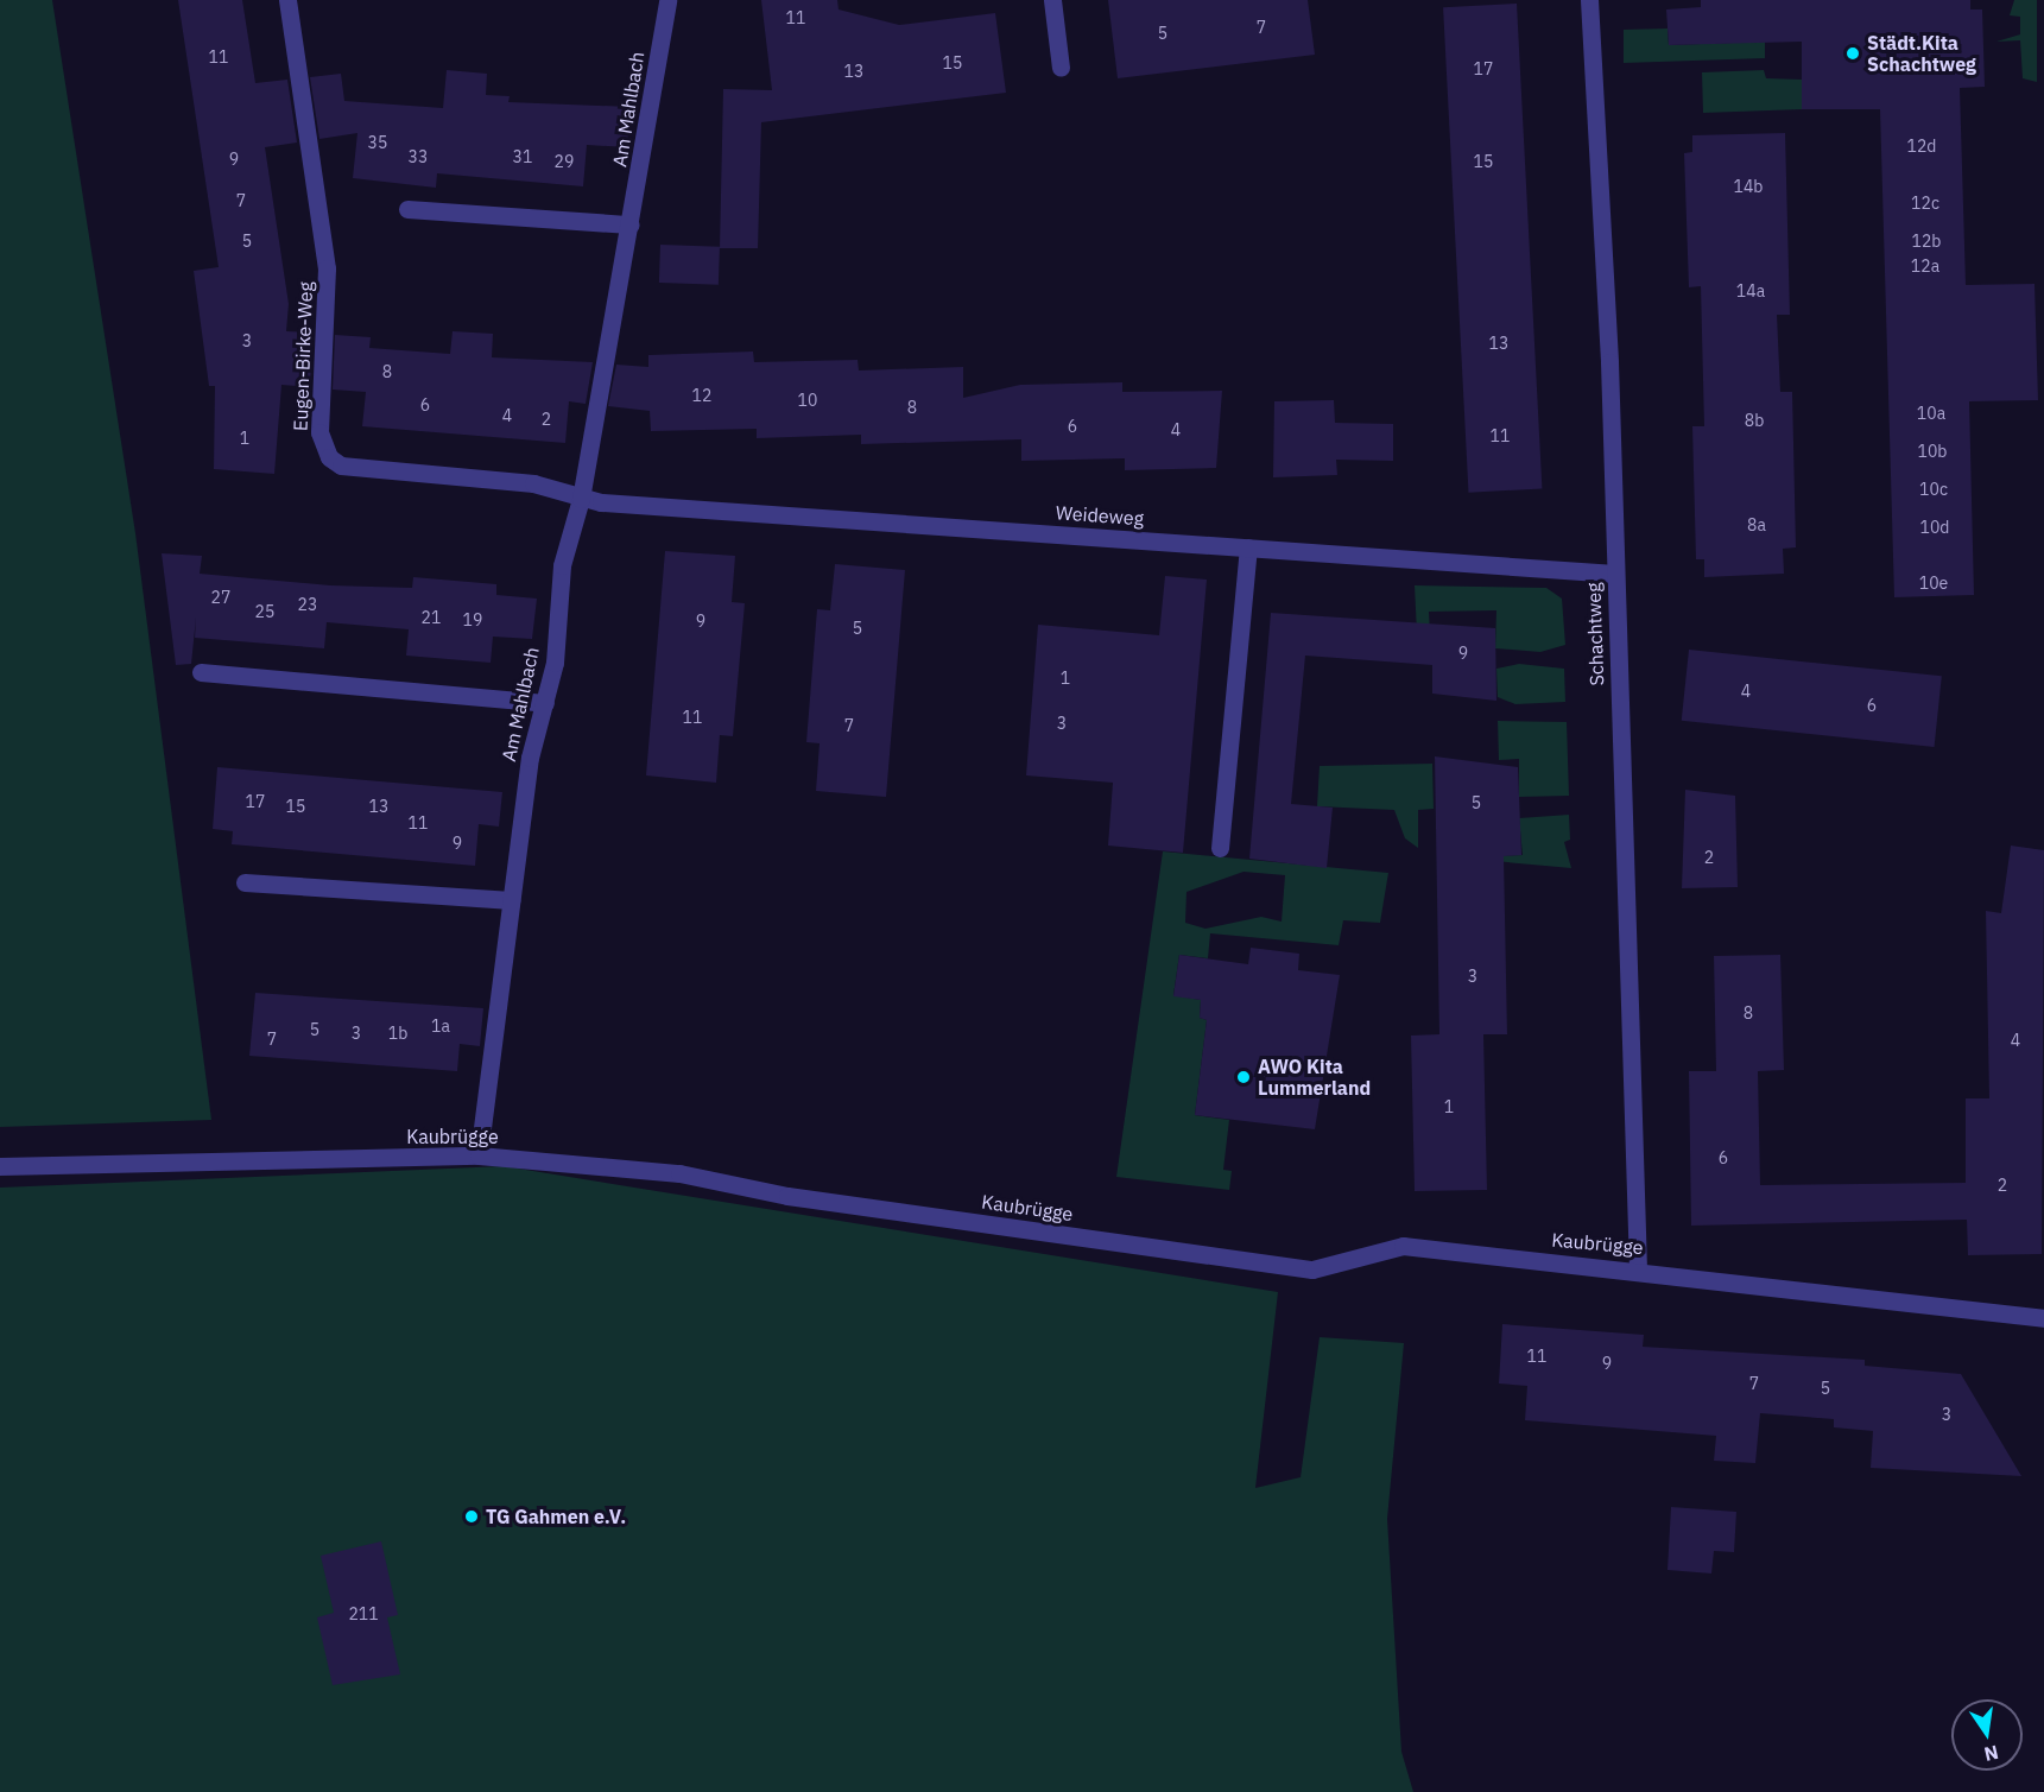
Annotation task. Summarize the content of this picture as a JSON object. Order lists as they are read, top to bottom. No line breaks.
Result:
{"streets":{"street":["Am Mahlbach","Eugen-Birke-Weg","Weideweg","Schachtweg","Kaubrügge"]},"crossings":[["Am Mahlbach","Eugen-Birke-Weg"],["Am Mahlbach","Weideweg"],["Am Mahlbach","Kaubrügge"],["Eugen-Birke-Weg","Weideweg"],["Weideweg","Schachtweg"],["Schachtweg","Kaubrügge"]],"places":["Städt.Kita Schachtweg","AWO Kita Lummerland","TG Gahmen e.V."],"house_numbers":["11","7","5","11","15","17","13","35","12d","33","31","9","29","15","14b","7","12c","5","12b","12a","14a","3","13","8","12","10","6","8","10a","4","2","8b","6","4","11","1","10b","10c","8a","10d","10e","27","23","25","21","19","9","5","9","1","4","6","11","3","7","17","5","15","13","11","9","2","3","8","1a","5","3","1b","7","4","1","6","2","11","9","7","5","3","211"],"north":"bottom"}
